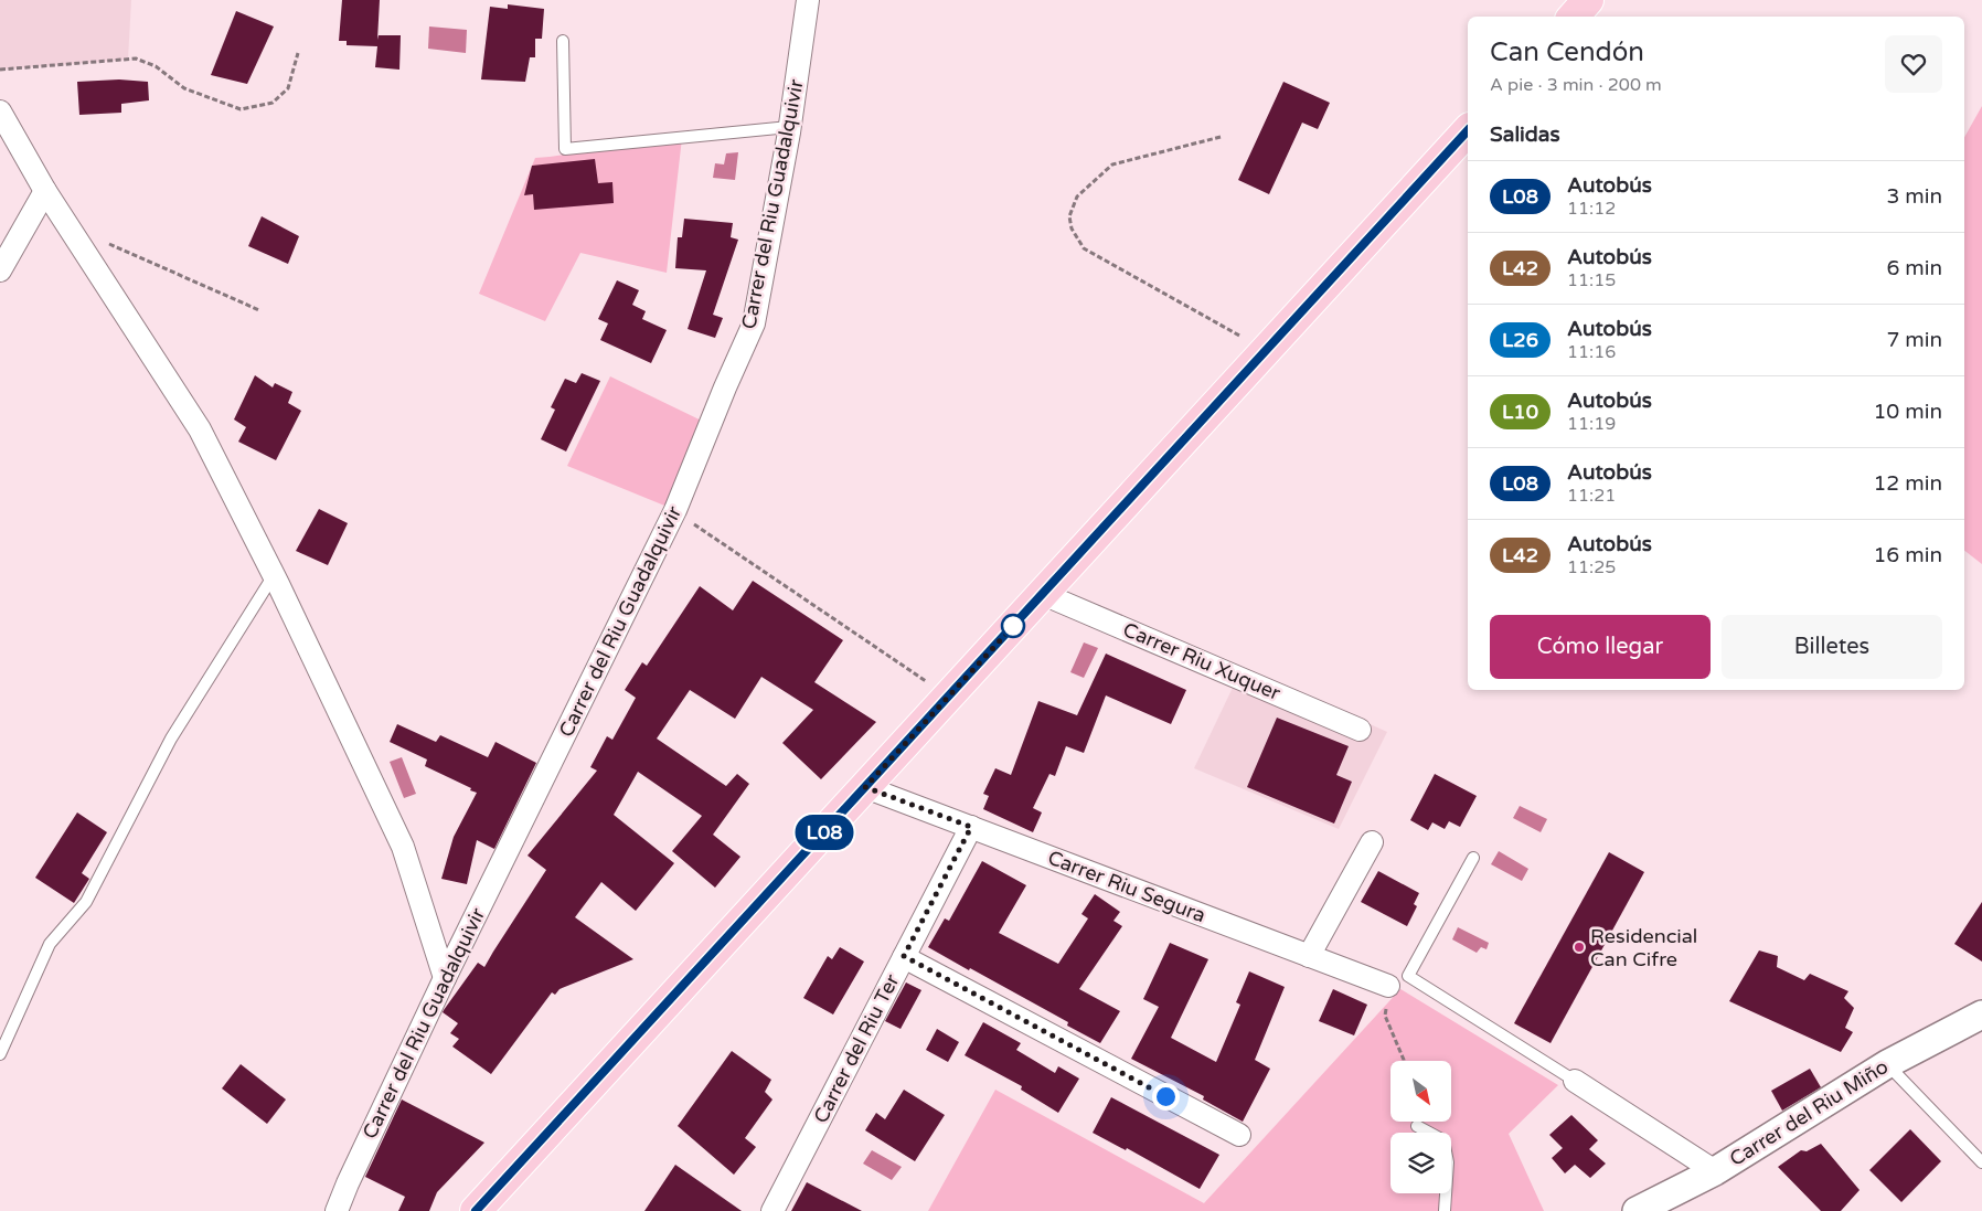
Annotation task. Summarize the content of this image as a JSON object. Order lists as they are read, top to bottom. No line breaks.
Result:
{"streets":{"street":["Carrer del Riu Guadalquivir","Carrer Riu Xuquer","Carrer Riu Segura","Carrer del Riu Ter","Carrer del Riu Miño"]},"crossings":[["Carrer Riu Segura","Carrer del Riu Ter"]],"places":["Residencial Can Cifre"],"lines":["bus line L08"],"north":"bottom right","page":{"on_map":"L08","heading":[["Can Cendón","A pie · 3 min · 200 m"],"Salidas"],"list":[{"mark":"L08","name":"Autobús","note":"11:12","value":"3 min"},{"mark":"L42","name":"Autobús","note":"11:15","value":"6 min"},{"mark":"L26","name":"Autobús","note":"11:16","value":"7 min"},{"mark":"L10","name":"Autobús","note":"11:19","value":"10 min"},{"mark":"L08","name":"Autobús","note":"11:21","value":"12 min"},{"mark":"L42","name":"Autobús","note":"11:25","value":"16 min"}],"buttons":["Cómo llegar","Billetes"]}}
